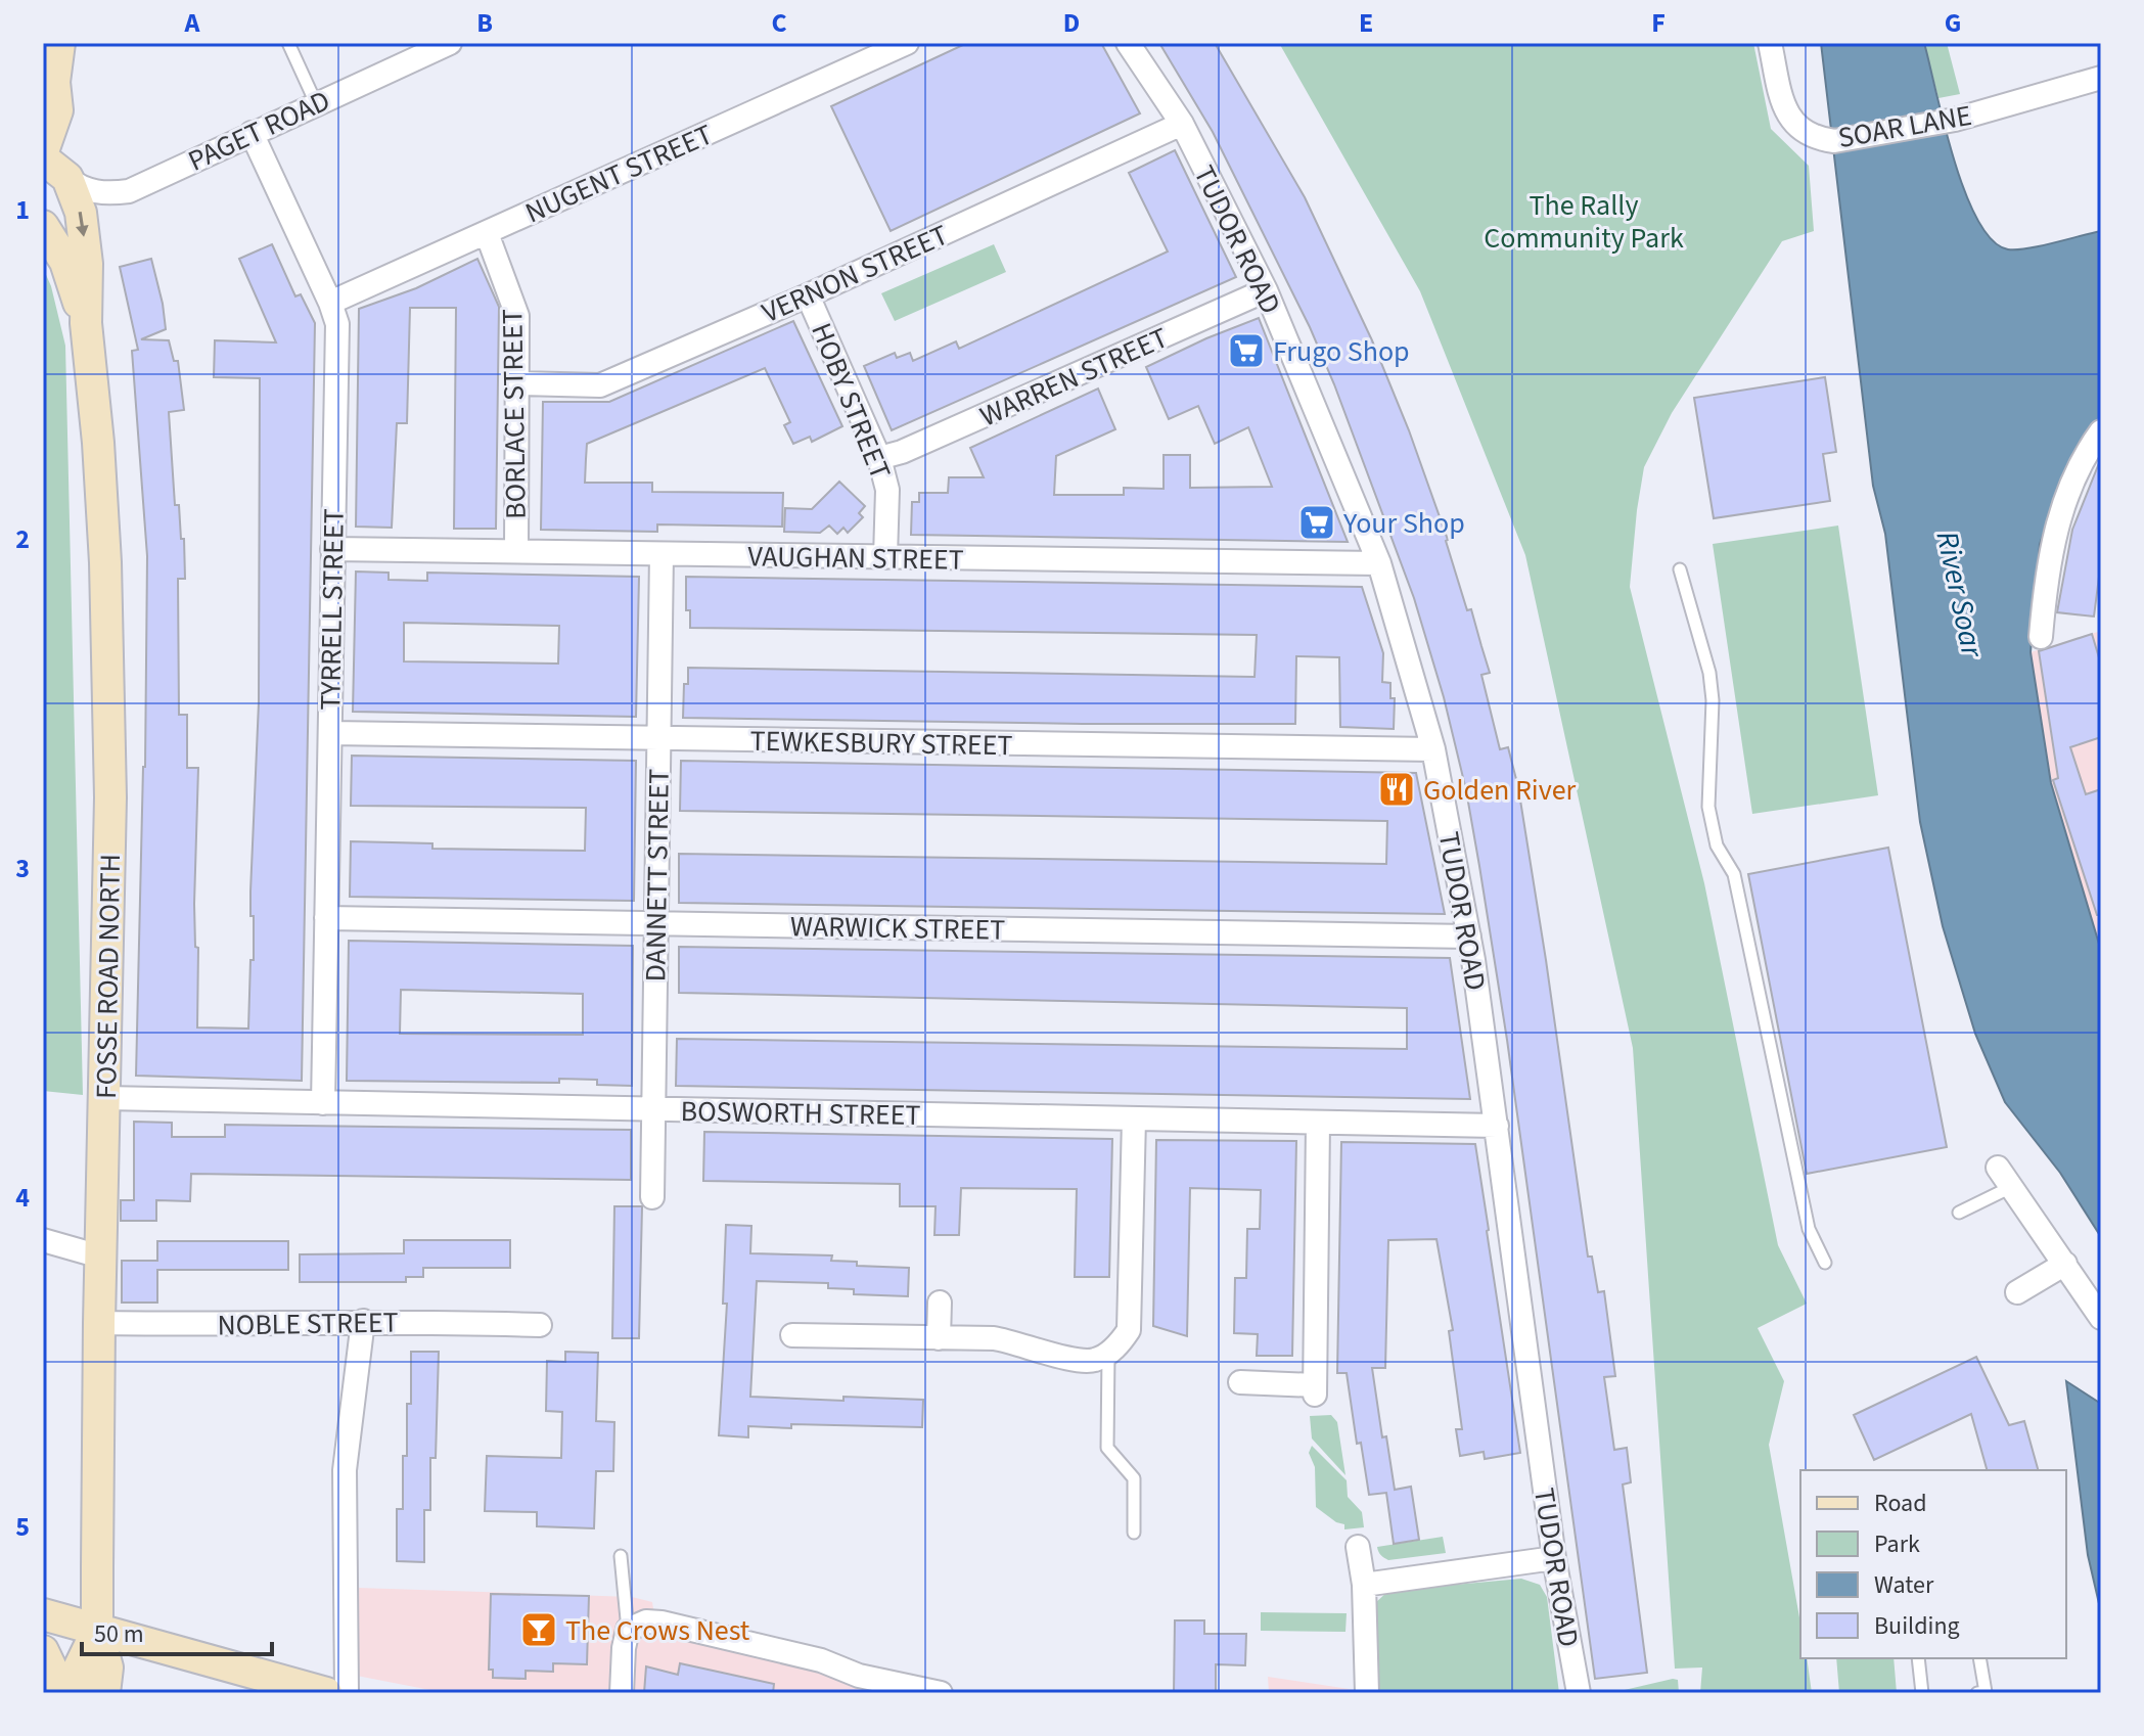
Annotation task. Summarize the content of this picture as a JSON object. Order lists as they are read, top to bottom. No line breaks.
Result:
{"streets":{"street":["SOAR LANE","PAGET ROAD","NUGENT STREET","TUDOR ROAD","VERNON STREET","WARREN STREET","HOBY STREET","BORLACE STREET","VAUGHAN STREET","TYRRELL STREET","TEWKESBURY STREET","DANNETT STREET","WARWICK STREET","FOSSE ROAD NORTH","BOSWORTH STREET","NOBLE STREET"]},"crossings":[["PAGET ROAD","TYRRELL STREET"],["PAGET ROAD","FOSSE ROAD NORTH"],["NUGENT STREET","BORLACE STREET"],["NUGENT STREET","TYRRELL STREET"],["TUDOR ROAD","VERNON STREET"],["TUDOR ROAD","WARREN STREET"],["TUDOR ROAD","VAUGHAN STREET"],["TUDOR ROAD","TEWKESBURY STREET"],["TUDOR ROAD","WARWICK STREET"],["TUDOR ROAD","BOSWORTH STREET"],["VERNON STREET","HOBY STREET"],["VERNON STREET","BORLACE STREET"],["WARREN STREET","HOBY STREET"],["HOBY STREET","VAUGHAN STREET"],["BORLACE STREET","VAUGHAN STREET"],["VAUGHAN STREET","TYRRELL STREET"],["VAUGHAN STREET","DANNETT STREET"],["TYRRELL STREET","TEWKESBURY STREET"],["TYRRELL STREET","WARWICK STREET"],["TYRRELL STREET","BOSWORTH STREET"],["TEWKESBURY STREET","DANNETT STREET"],["DANNETT STREET","WARWICK STREET"],["DANNETT STREET","BOSWORTH STREET"],["FOSSE ROAD NORTH","BOSWORTH STREET"],["FOSSE ROAD NORTH","NOBLE STREET"]],"water":["River Soar"],"parks":["The Rally Community Park"],"places":{"supermarket":["Frugo Shop","Your Shop"],"restaurant":["Golden River"],"bar":["The Crows Nest"]},"legend":["Road","Park","Water","Building"],"scale_bar":"50 m","grid":{"columns":["A","B","C","D","E","F","G"],"rows":["1","2","3","4","5"]}}
